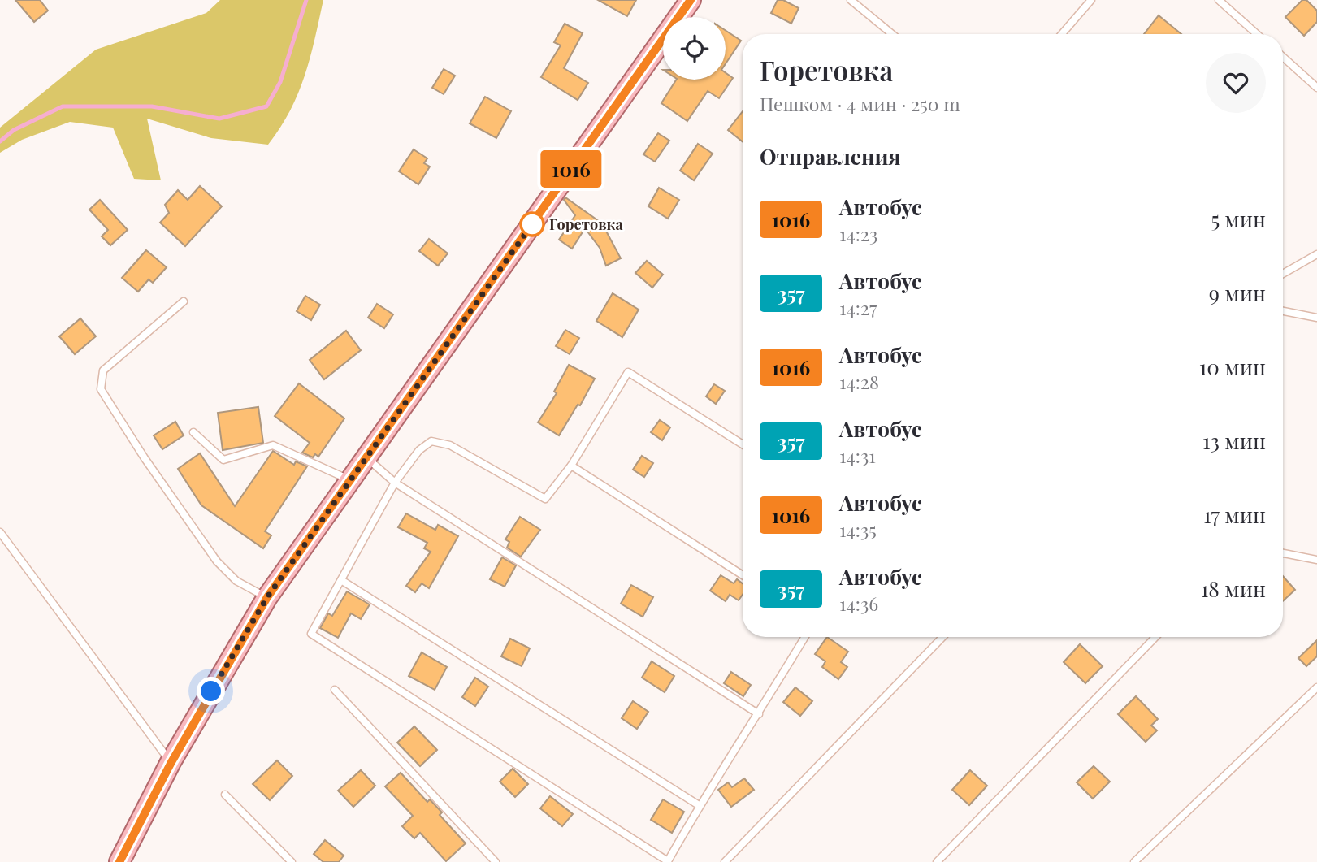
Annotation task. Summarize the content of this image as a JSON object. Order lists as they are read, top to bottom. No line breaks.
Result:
{"places":["Горетовка"],"lines":["bus line 1016"],"page":{"on_map":"1016","heading":[["Горетовка","Пешком · 4 мин · 250 m"],"Отправления"],"list":[{"mark":"1016","name":"Автобус","note":"14:23","value":"5 мин"},{"mark":"357","name":"Автобус","note":"14:27","value":"9 мин"},{"mark":"1016","name":"Автобус","note":"14:28","value":"10 мин"},{"mark":"357","name":"Автобус","note":"14:31","value":"13 мин"},{"mark":"1016","name":"Автобус","note":"14:35","value":"17 мин"},{"mark":"357","name":"Автобус","note":"14:36","value":"18 мин"}]}}
